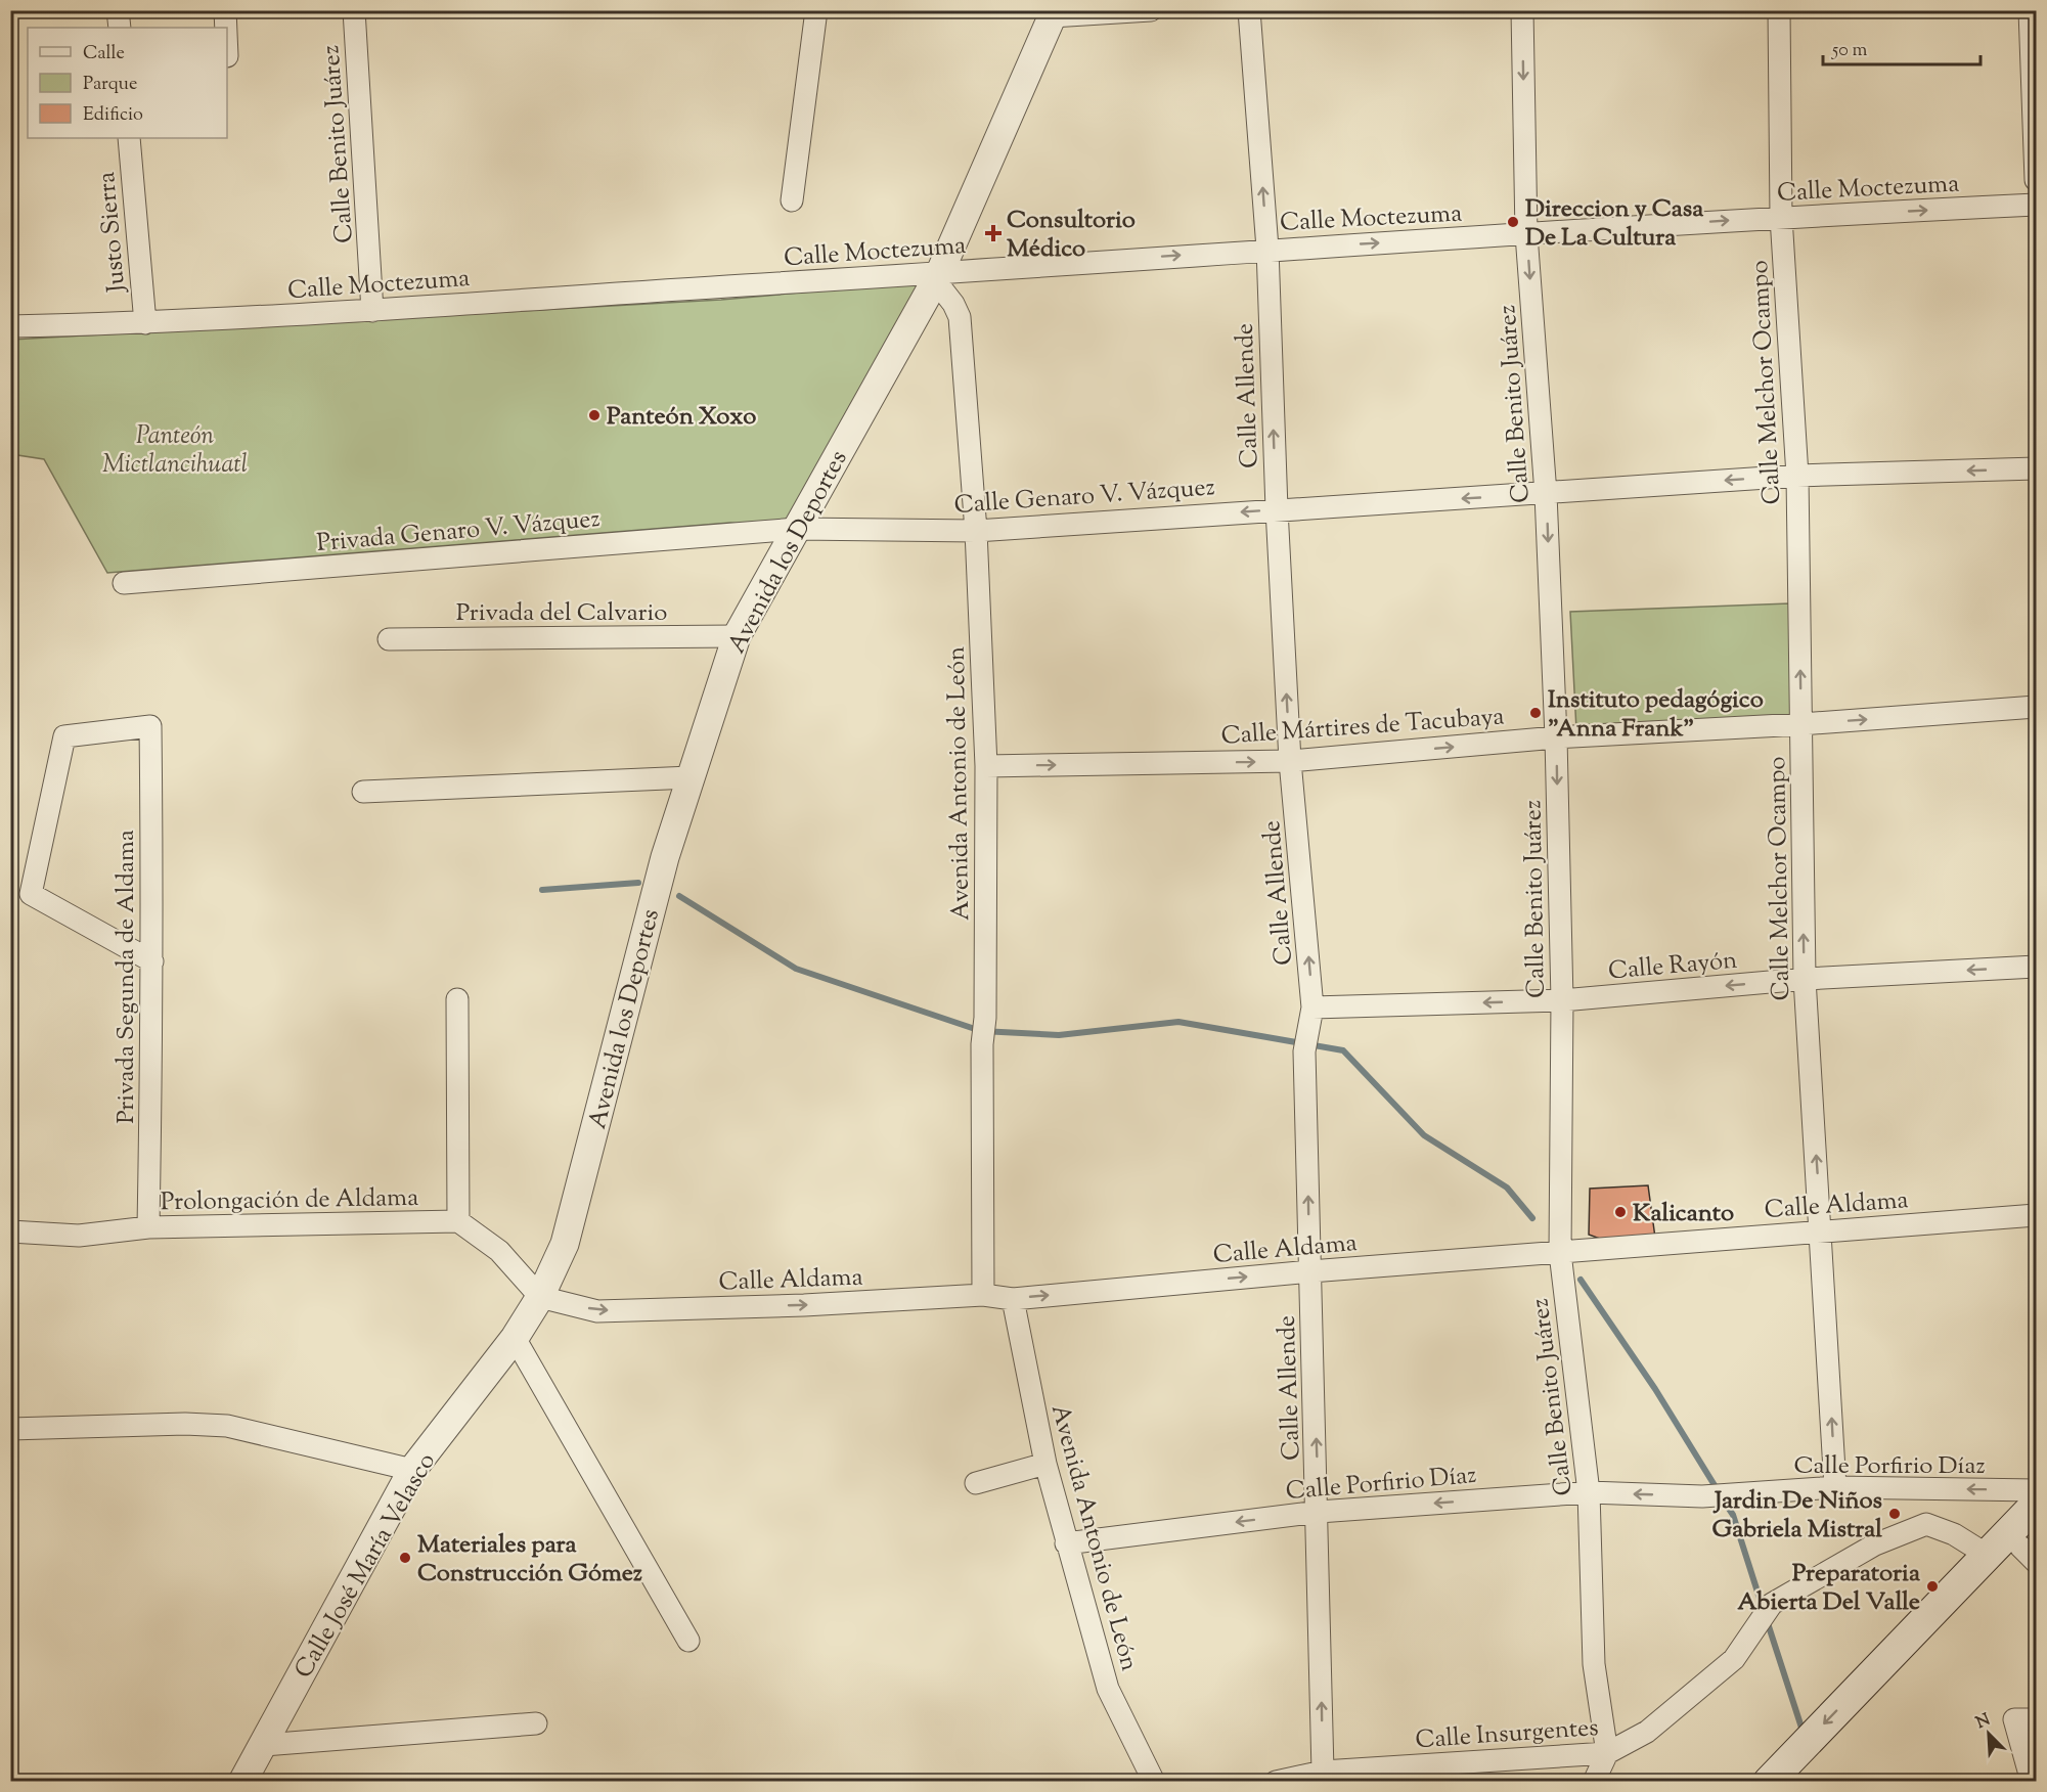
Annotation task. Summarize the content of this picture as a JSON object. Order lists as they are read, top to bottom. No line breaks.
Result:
{"streets":{"street":["Calle Benito Juárez","Calle Moctezuma","Justo Sierra","Calle Melchor Ocampo","Calle Allende","Calle Genaro V. Vázquez","Privada Genaro V. Vázquez","Avenida los Deportes","Privada del Calvario","Calle Mártires de Tacubaya","Avenida Antonio de León","Calle Rayón","Privada Segunda de Aldama","Prolongación de Aldama","Calle Aldama","Calle Porfirio Díaz","Calle José María Velasco","Calle Insurgentes"]},"crossings":[["Calle Benito Juárez","Calle Moctezuma"],["Calle Benito Juárez","Calle Genaro V. Vázquez"],["Calle Benito Juárez","Calle Mártires de Tacubaya"],["Calle Benito Juárez","Calle Rayón"],["Calle Benito Juárez","Calle Aldama"],["Calle Benito Juárez","Calle Porfirio Díaz"],["Calle Benito Juárez","Calle Insurgentes"],["Calle Moctezuma","Justo Sierra"],["Calle Moctezuma","Calle Melchor Ocampo"],["Calle Moctezuma","Calle Allende"],["Calle Moctezuma","Avenida los Deportes"],["Calle Moctezuma","Avenida Antonio de León"],["Calle Melchor Ocampo","Calle Genaro V. Vázquez"],["Calle Melchor Ocampo","Calle Mártires de Tacubaya"],["Calle Melchor Ocampo","Calle Rayón"],["Calle Melchor Ocampo","Calle Aldama"],["Calle Melchor Ocampo","Calle Porfirio Díaz"],["Calle Allende","Calle Genaro V. Vázquez"],["Calle Allende","Calle Mártires de Tacubaya"],["Calle Allende","Calle Rayón"],["Calle Allende","Calle Aldama"],["Calle Allende","Calle Porfirio Díaz"],["Calle Allende","Calle Insurgentes"],["Calle Genaro V. Vázquez","Privada Genaro V. Vázquez"],["Calle Genaro V. Vázquez","Avenida los Deportes"],["Calle Genaro V. Vázquez","Avenida Antonio de León"],["Privada Genaro V. Vázquez","Avenida los Deportes"],["Avenida los Deportes","Privada del Calvario"],["Avenida los Deportes","Avenida Antonio de León"],["Avenida los Deportes","Calle Aldama"],["Avenida los Deportes","Calle José María Velasco"],["Calle Mártires de Tacubaya","Avenida Antonio de León"],["Avenida Antonio de León","Calle Aldama"],["Avenida Antonio de León","Calle Porfirio Díaz"],["Privada Segunda de Aldama","Prolongación de Aldama"],["Calle Aldama","Calle José María Velasco"]],"one_way":["Calle Benito Juárez","Calle Moctezuma","Calle Melchor Ocampo","Calle Allende","Calle Genaro V. Vázquez","Calle Mártires de Tacubaya","Calle Rayón","Calle Aldama","Calle Porfirio Díaz"],"parks":["Panteón Mictlancihuatl"],"places":{"other":["Direccion y Casa De La Cultura","Panteón Xoxo","Instituto pedagógico \"Anna Frank\"","Kalicanto","Jardin De Niños Gabriela Mistral","Materiales para Construcción Gómez","Preparatoria Abierta Del Valle"],"health":["Consultorio Médico"]},"legend":["Calle","Parque","Edificio"],"scale_bar":"50 m","north":"top left"}
